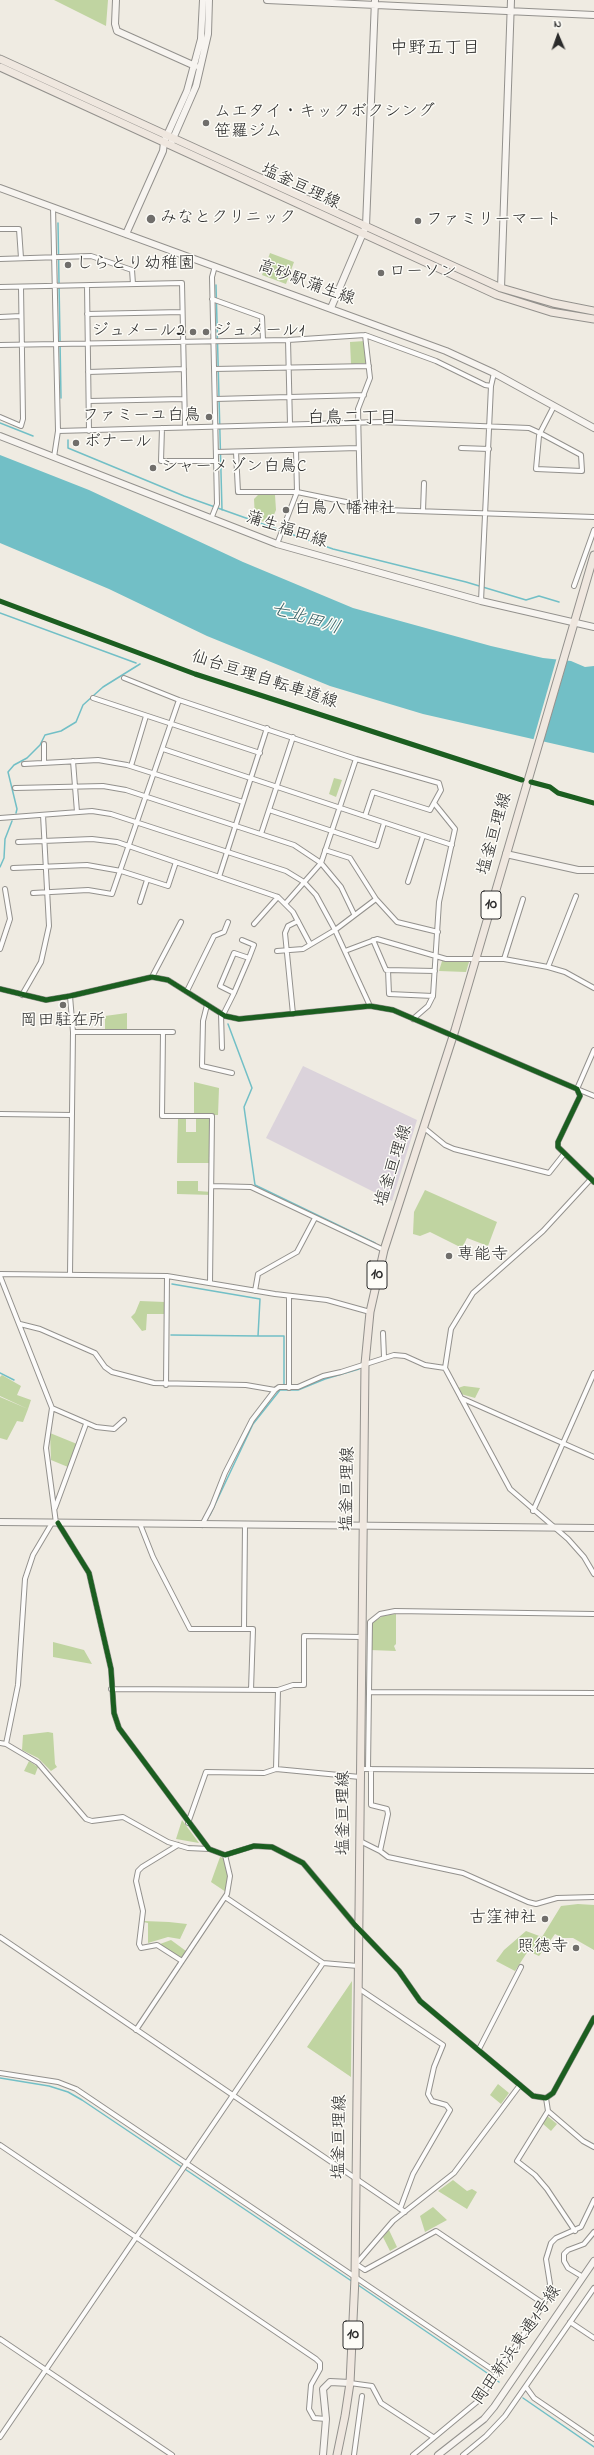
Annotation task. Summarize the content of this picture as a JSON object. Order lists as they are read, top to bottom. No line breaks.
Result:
{"streets":{"main road":["塩釜亘理線","10"],"street":["高砂駅蒲生線","蒲生福田線","岡田新浜東通1号線"],"cycle path":["仙台亘理自転車道線"]},"crossings":[["塩釜亘理線","蒲生福田線"]],"districts":["中野五丁目","白鳥二丁目"],"water":["七北田川"],"places":["ムエタイ・キックボクシング 笹羅ジム","みなとクリニック","ファミリーマート","しらとり幼稚園","ローソン","ジュメール2","ジュメール1","ファミーユ白鳥","ボナール","シャーメゾン白鳥C","白鳥八幡神社","岡田駐在所","専能寺","古窪神社","照徳寺"],"north":"top"}
